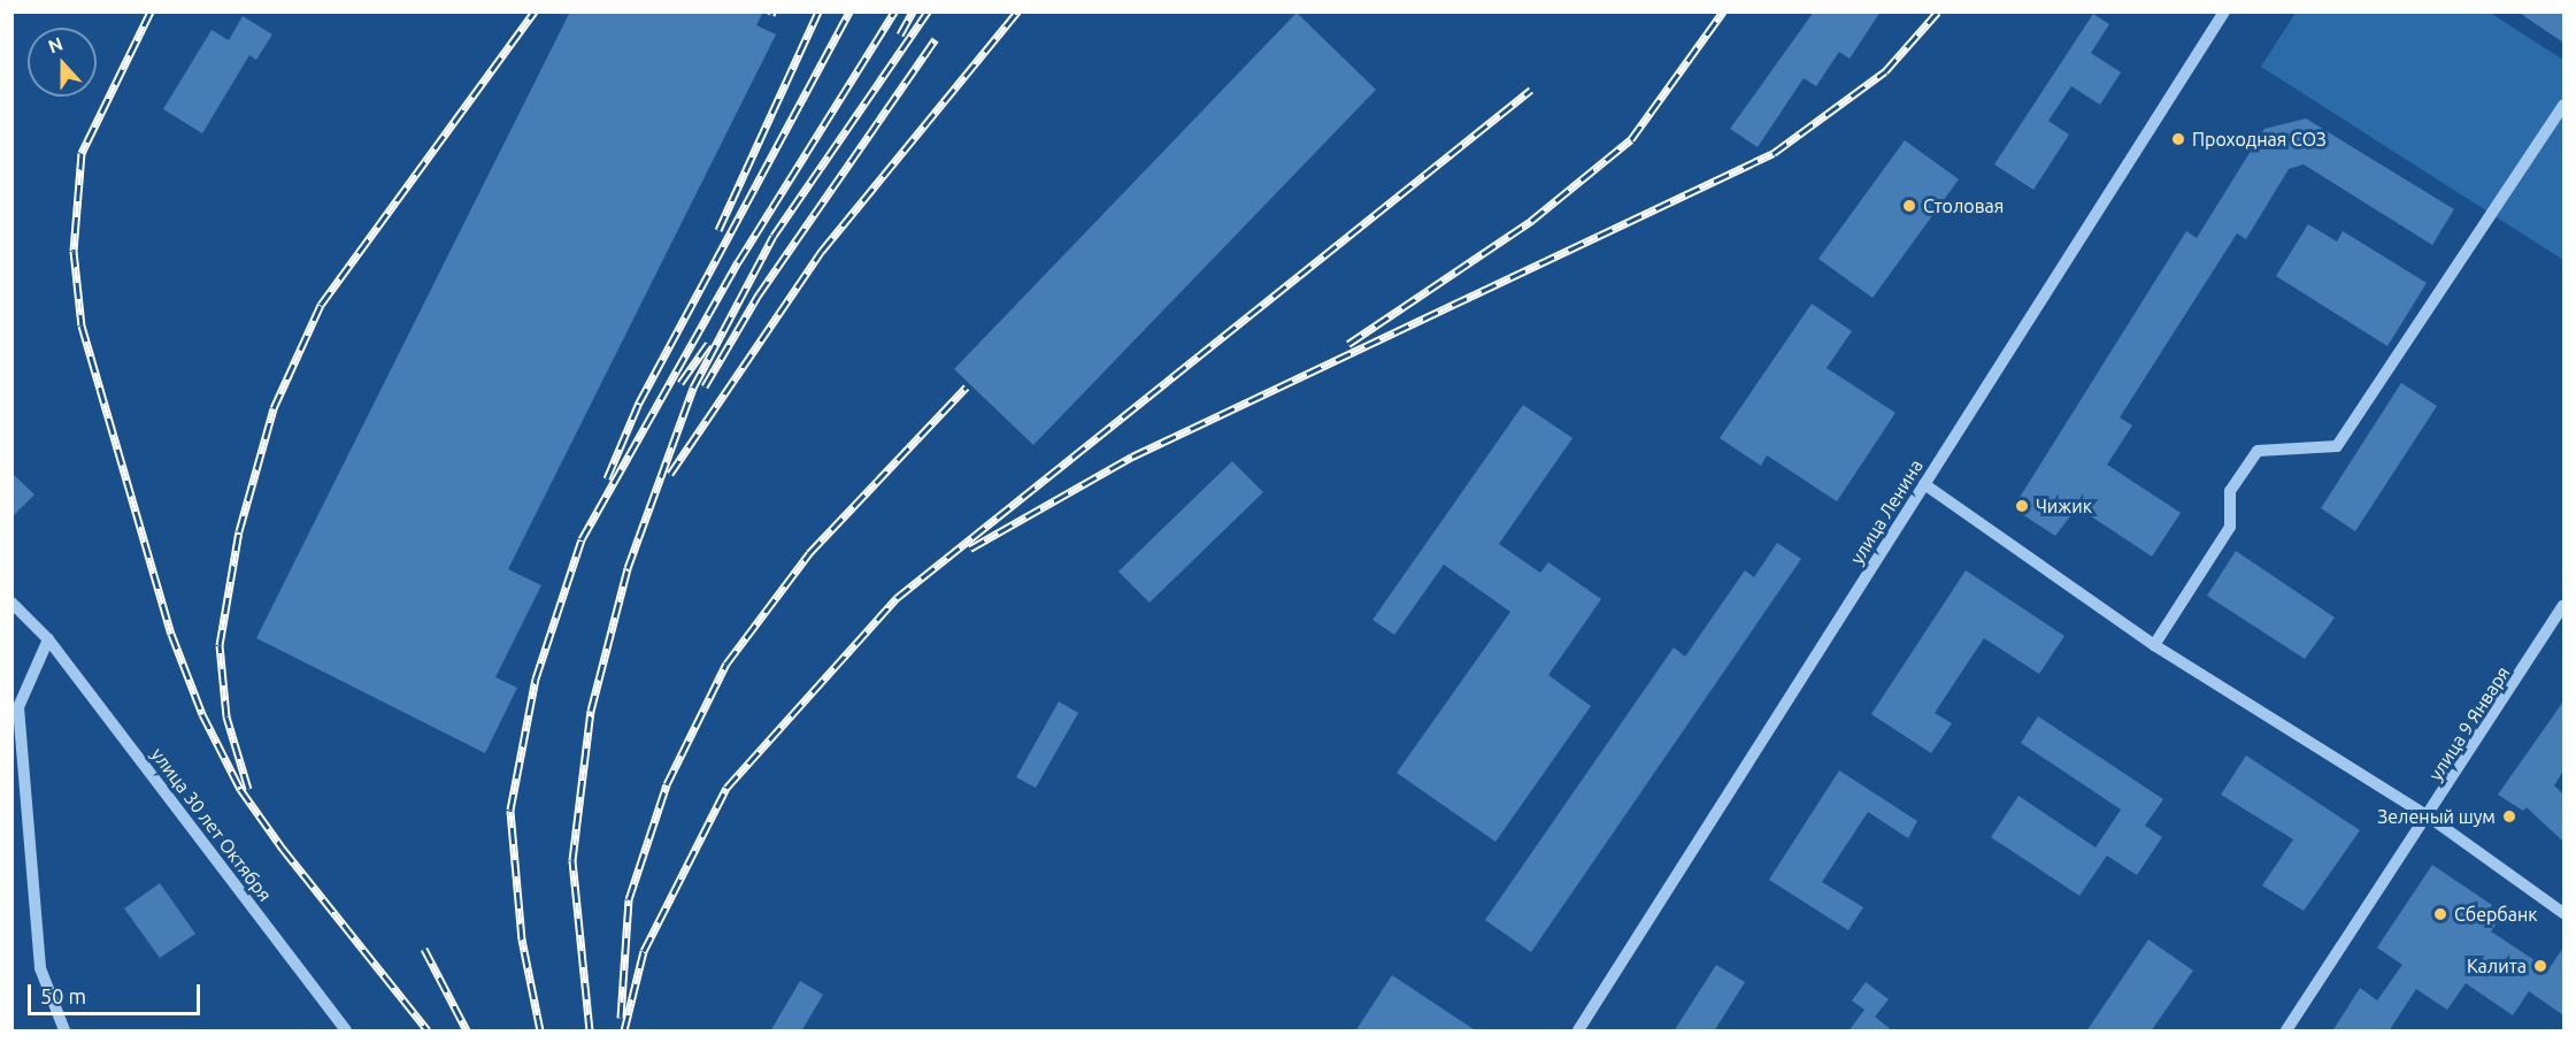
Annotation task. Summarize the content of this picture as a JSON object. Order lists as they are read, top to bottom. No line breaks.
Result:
{"streets":{"street":["улица Ленина","улица 9 Января","улица 30 лет Октября"]},"places":["Проходная СОЗ","Столовая","Чижик","Зеленый шум","Сбербанк","Калита"],"scale_bar":"50 m","north":"top"}
